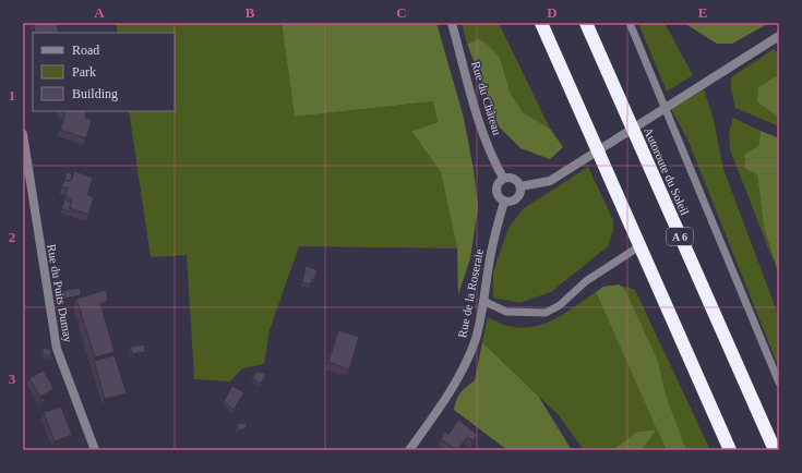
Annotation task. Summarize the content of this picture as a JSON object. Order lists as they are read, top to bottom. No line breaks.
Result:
{"streets":{"highway":["Autoroute du Soleil","A 6"],"street":["Rue du Château","Rue du Puits Dumay","Rue de la Roseraie"]},"crossings":[["Rue du Château","Rue de la Roseraie"]],"legend":["Road","Park","Building"],"grid":{"columns":["A","B","C","D","E"],"rows":["1","2","3"]}}
